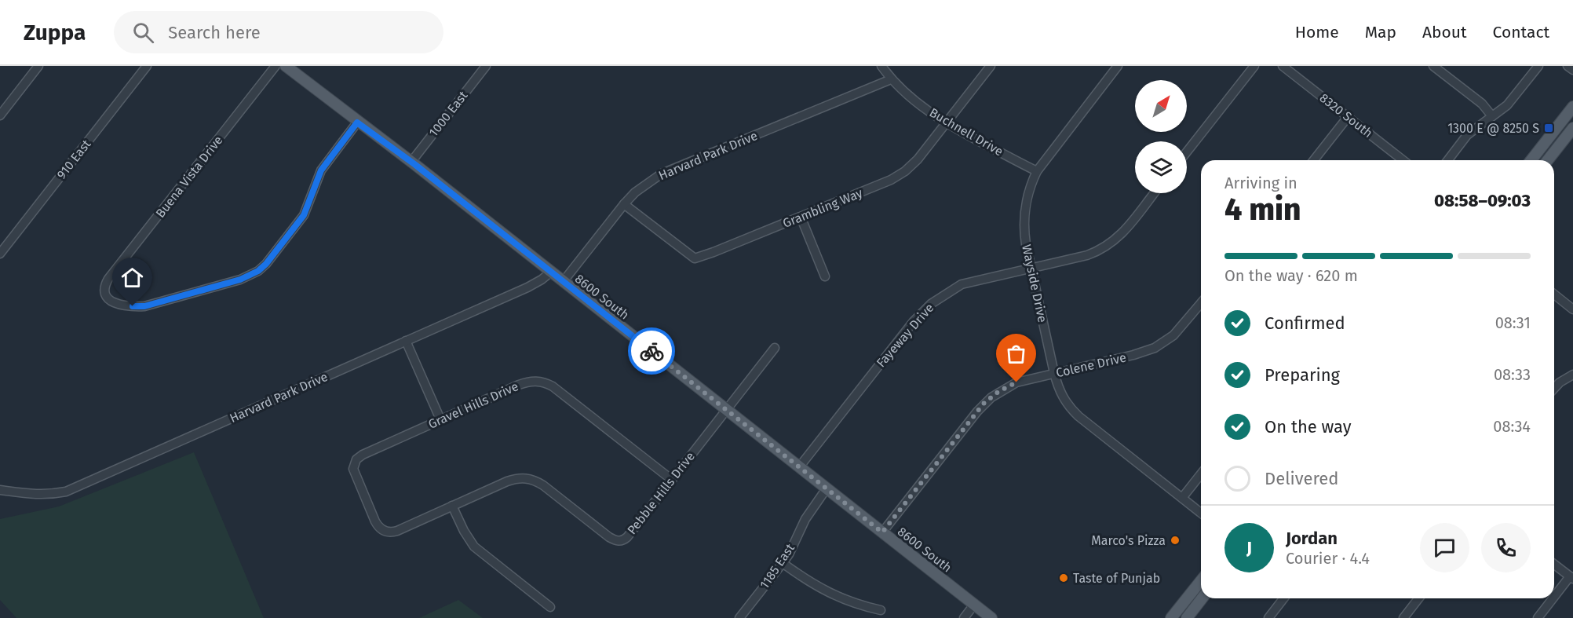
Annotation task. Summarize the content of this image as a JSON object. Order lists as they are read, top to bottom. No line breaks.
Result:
{"streets":{"main road":["8600 South"],"street":["1000 East","8320 South","Buchnell Drive","Harvard Park Drive","910 East","Buena Vista Drive","Grambling Way","Wayside Drive","Fayeway Drive","Colene Drive","Gravel Hills Drive","Pebble Hills Drive","1185 East"]},"crossings":[["1000 East","8600 South"],["Buchnell Drive","Harvard Park Drive"],["Buchnell Drive","Grambling Way"],["Buchnell Drive","Wayside Drive"],["Harvard Park Drive","Grambling Way"],["Harvard Park Drive","8600 South"],["Buena Vista Drive","8600 South"],["Wayside Drive","Fayeway Drive"],["Wayside Drive","Colene Drive"],["8600 South","Fayeway Drive"],["8600 South","Colene Drive"],["8600 South","Pebble Hills Drive"],["8600 South","1185 East"],["Gravel Hills Drive","Pebble Hills Drive"]],"places":{"transit":["1300 E @ 8250 S"],"other":["Marco's Pizza","Taste of Punjab"]},"north":"top right","page":{"header":"Zuppa","search":"Search here","nav":["Home","Map","About","Contact"],"heading":["4 min","Arriving in","08:58–09:03"],"panel":["Jordan","Courier · 4.4"],"bar":"On the way · 620 m","list":[["Confirmed","08:31"],["Preparing","08:33"],["On the way","08:34"],"Delivered"],"round":"J"}}
